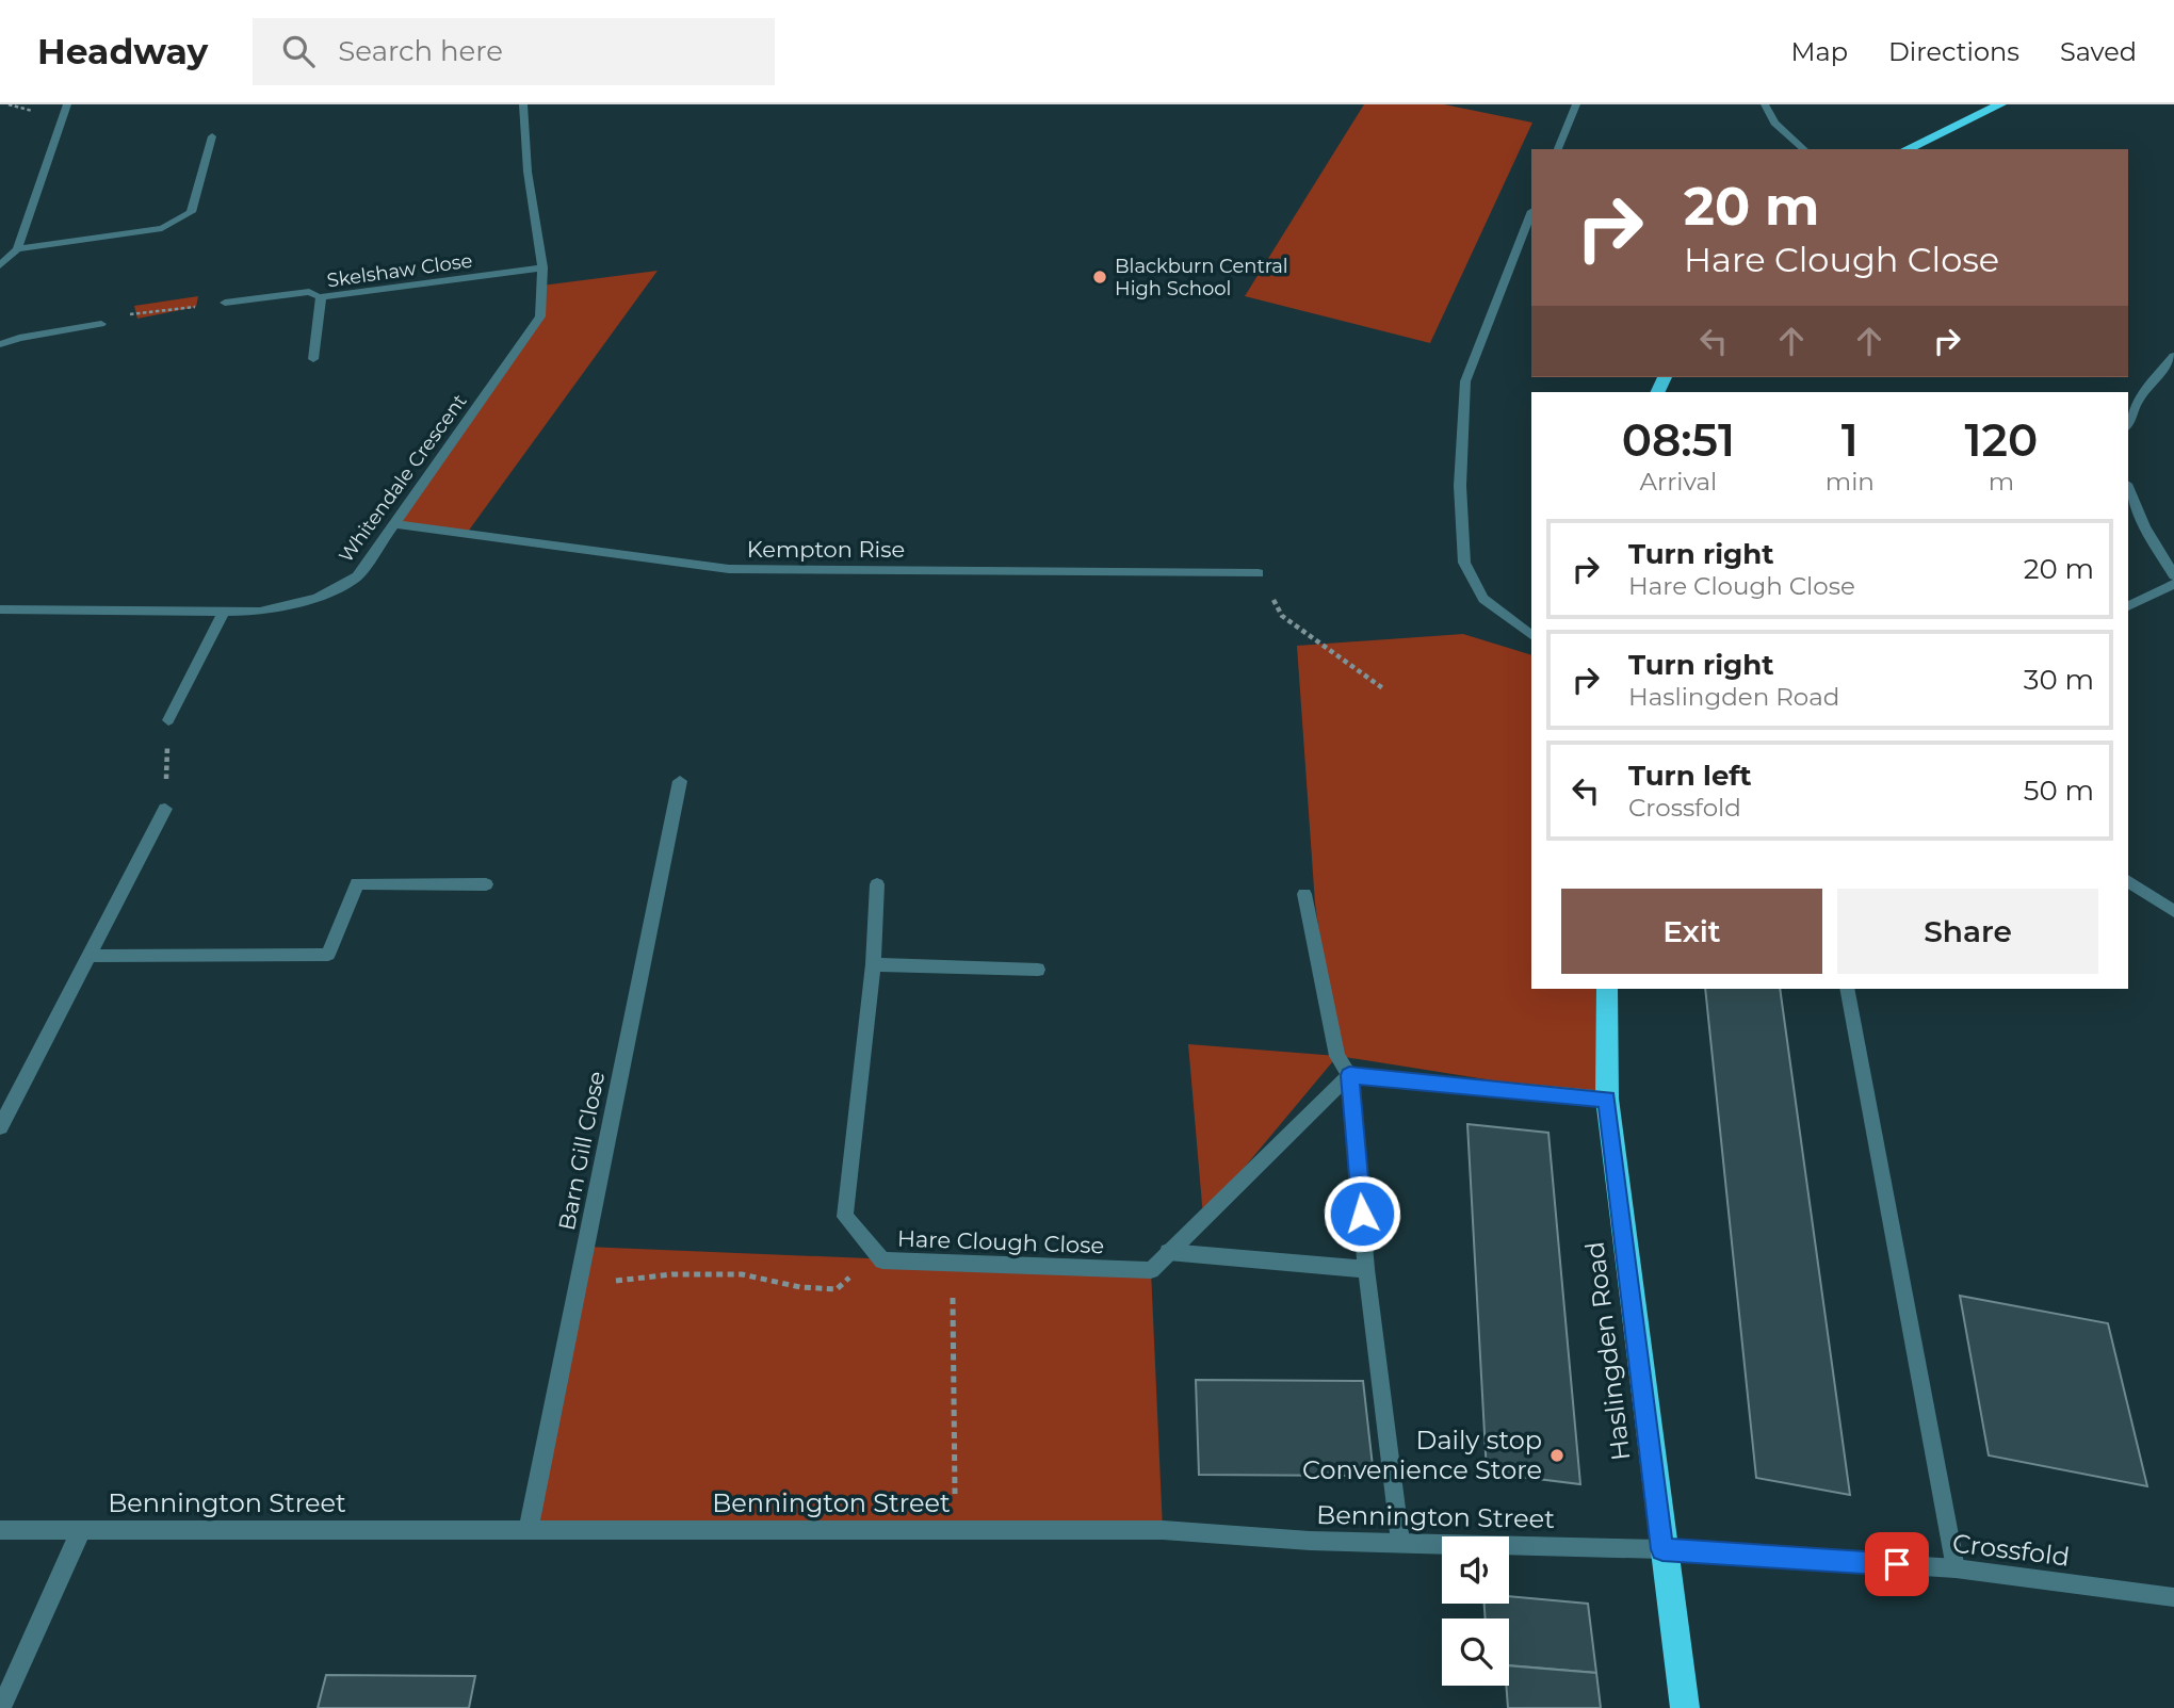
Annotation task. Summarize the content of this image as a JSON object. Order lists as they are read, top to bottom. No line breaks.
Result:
{"streets":{"highway":["Haslingden Road"],"street":["Skelshaw Close","Whitendale Crescent","Kempton Rise","Barn Gill Close","Hare Clough Close","Bennington Street","Crossfold"]},"crossings":[["Skelshaw Close","Whitendale Crescent"],["Whitendale Crescent","Kempton Rise"],["Barn Gill Close","Bennington Street"],["Haslingden Road","Bennington Street"],["Haslingden Road","Crossfold"],["Bennington Street","Crossfold"]],"places":["Blackburn Central High School","Daily stop Convenience Store"],"page":{"header":"Headway","search":"Search here","nav":["Map","Directions","Saved"],"turn":["20 m","Hare Clough Close"],"eta":["08:51","Arrival","1","min","120","m"],"list":[{"name":"Turn right","note":"Hare Clough Close","value":"20 m"},{"name":"Turn right","note":"Haslingden Road","value":"30 m"},{"name":"Turn left","note":"Crossfold","value":"50 m"}],"buttons":["Exit","Share"]}}
